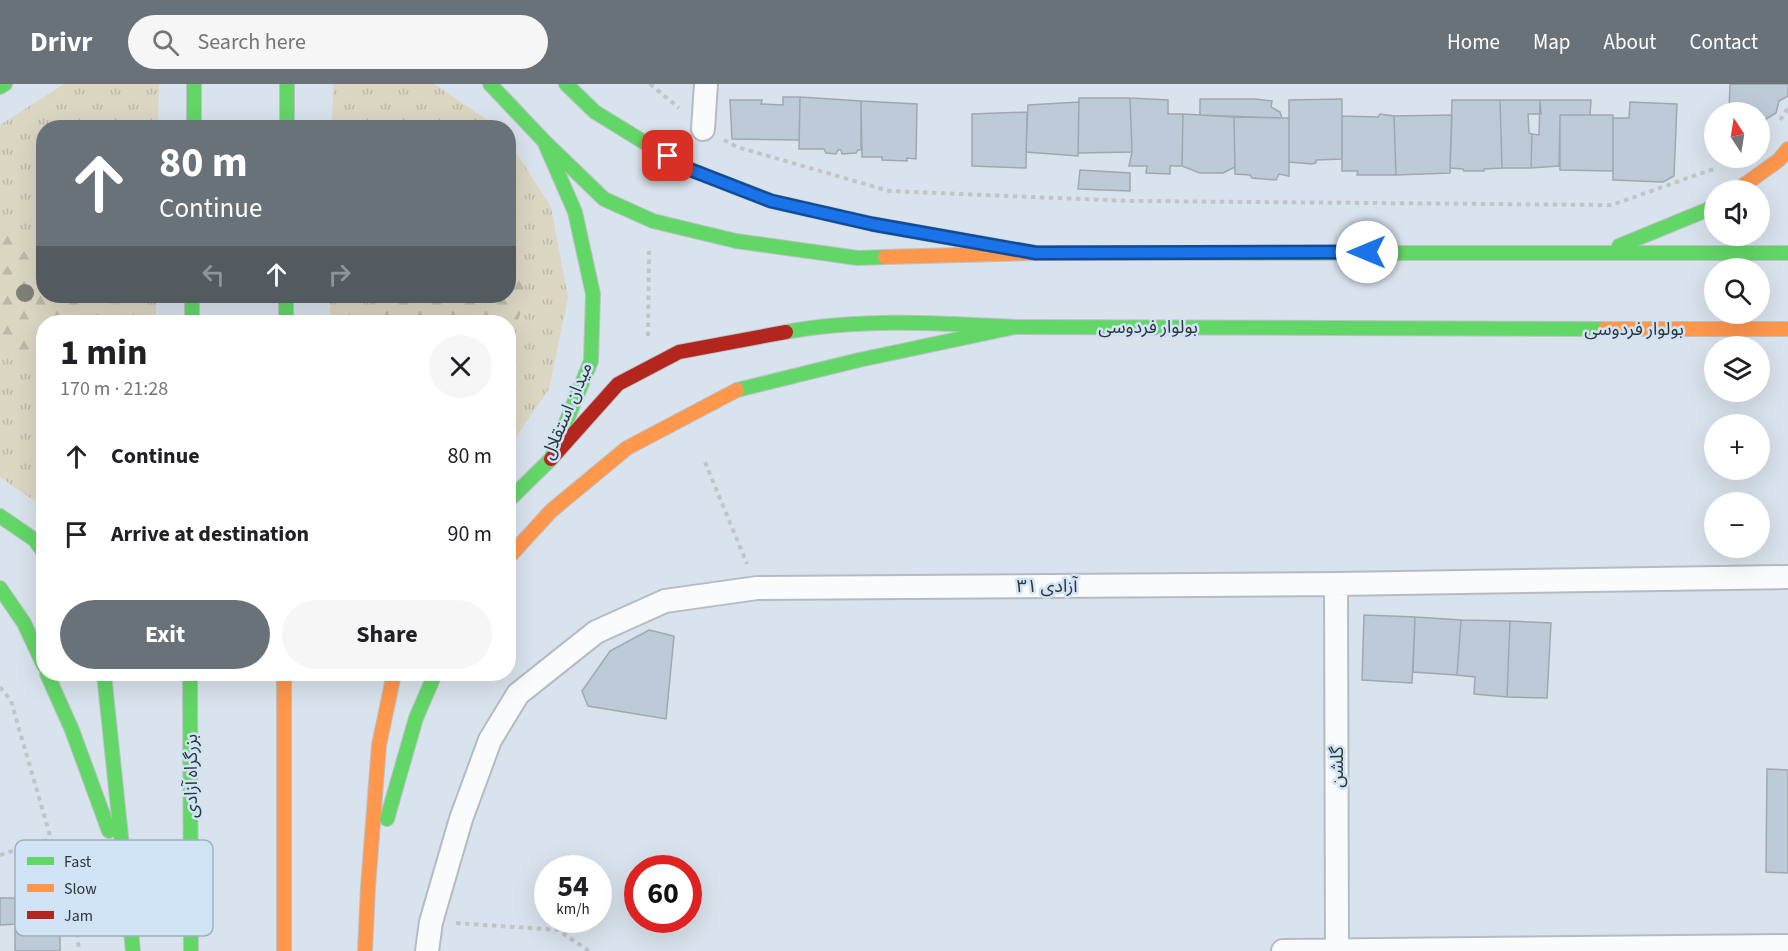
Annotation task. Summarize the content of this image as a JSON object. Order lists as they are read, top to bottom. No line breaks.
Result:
{"streets":{"main road":["بولوار فردوسی","میدان استقلال","بزرگراه آزادی"],"street":["آزادی ۳۱","گلشن"]},"crossings":[["بولوار فردوسی","میدان استقلال"],["آزادی ۳۱","گلشن"]],"legend":["Fast","Slow","Jam"],"north":"top","page":{"header":"Drivr","search":"Search here","nav":["Home","Map","About","Contact"],"map_buttons":["+","−"],"turn":["80 m","Continue"],"heading":["1 min","170 m · 21:28"],"list":[{"name":"Continue","value":"80 m"},{"name":"Arrive at destination","value":"90 m"}],"buttons":["Exit","Share"],"speed":"54 km/h","limit":"60"}}
